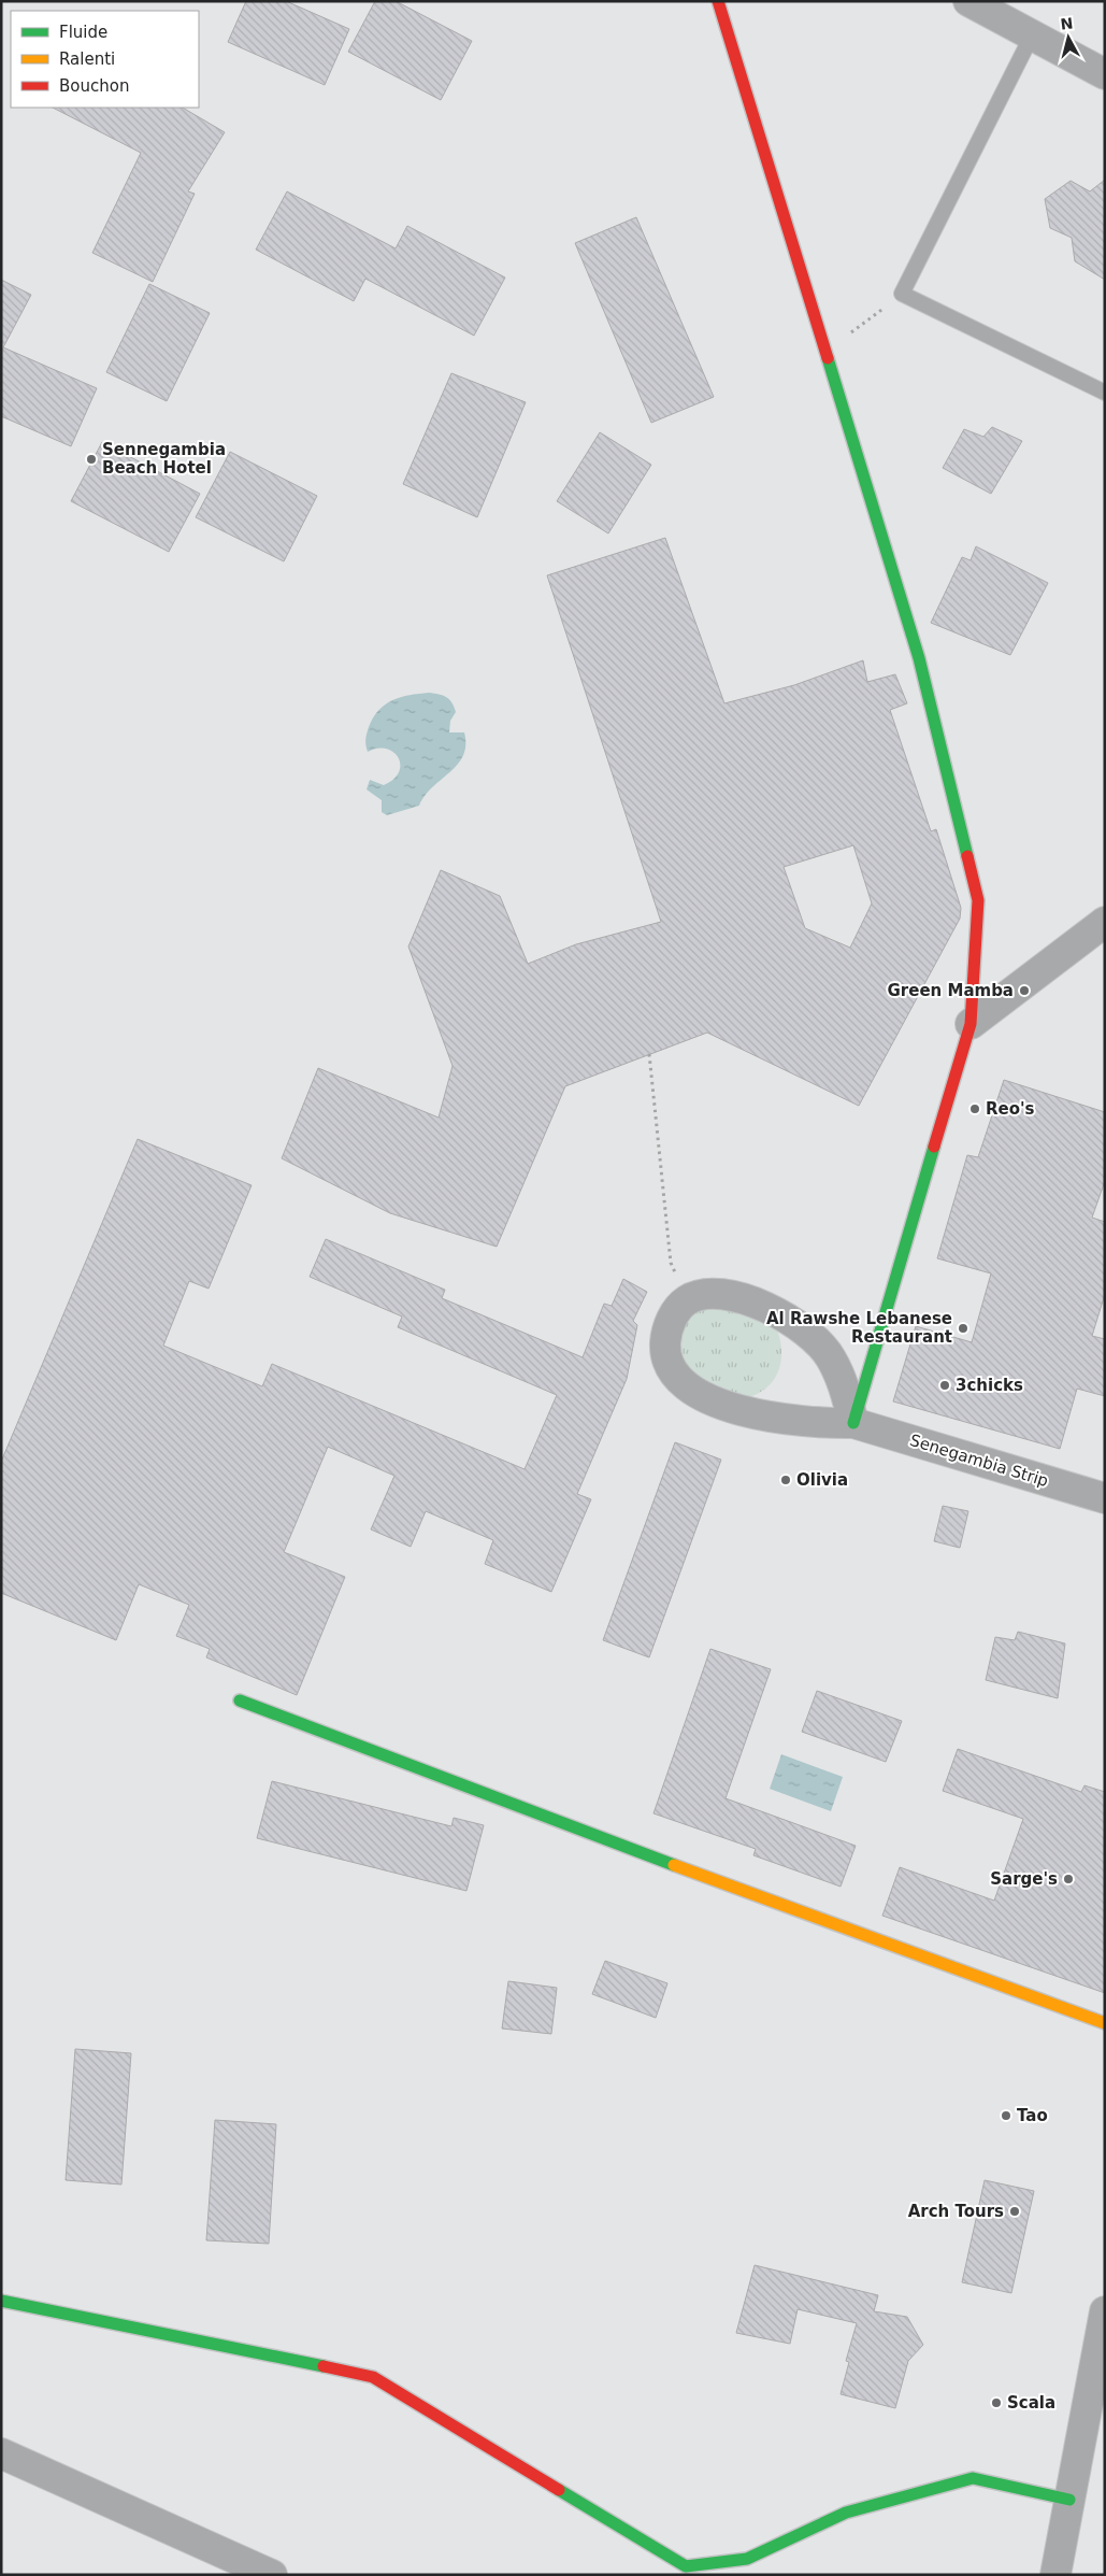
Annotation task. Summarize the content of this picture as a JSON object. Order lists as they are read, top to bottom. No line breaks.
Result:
{"streets":{"street":["Senegambia Strip"]},"places":["Sennegambia Beach Hotel","Green Mamba","Reo's","Al Rawshe Lebanese Restaurant","3chicks","Olivia","Sarge's","Tao","Arch Tours","Scala"],"legend":["Fluide","Ralenti","Bouchon"],"north":"top"}
